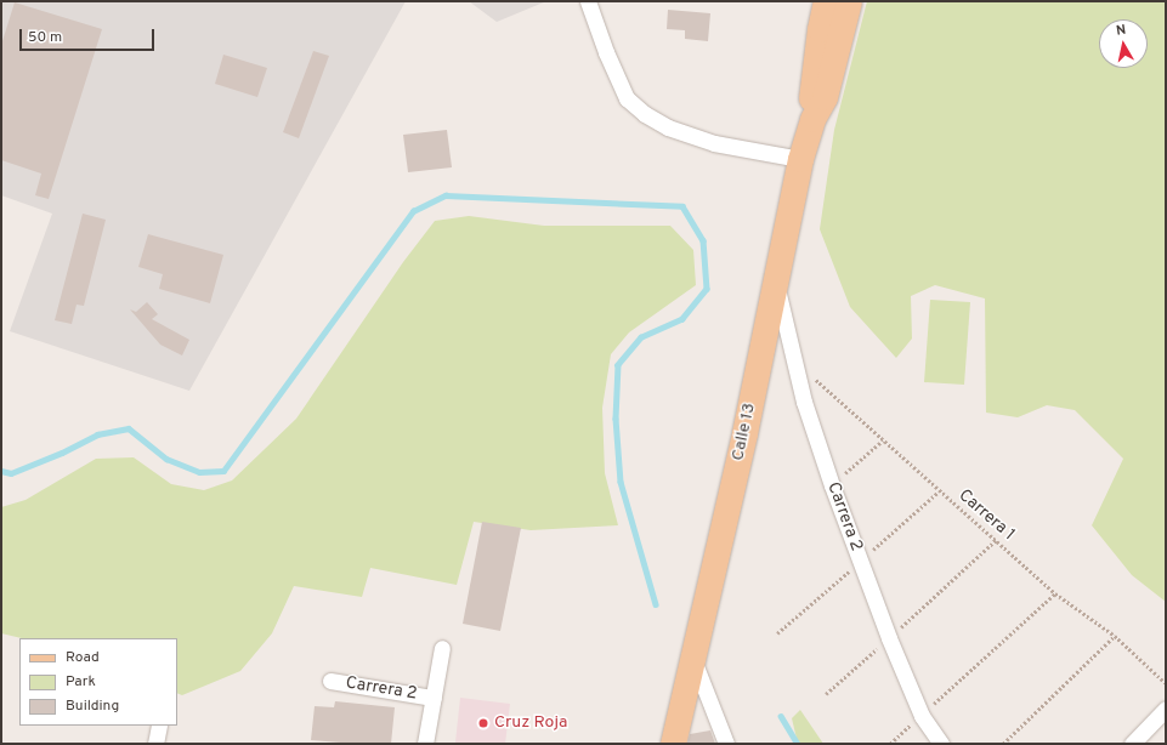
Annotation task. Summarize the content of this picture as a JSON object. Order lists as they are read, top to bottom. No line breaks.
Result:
{"streets":{"main road":["Calle 13"],"street":["Carrera 2"],"path":["Carrera 1"]},"crossings":[["Calle 13","Carrera 2"],["Carrera 1","Carrera 2"]],"places":["Cruz Roja"],"legend":["Road","Park","Building"],"scale_bar":"50 m","north":"top"}
